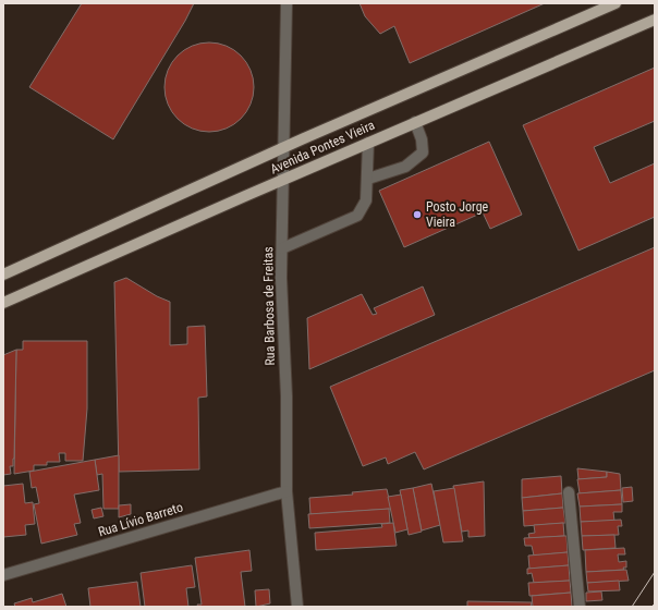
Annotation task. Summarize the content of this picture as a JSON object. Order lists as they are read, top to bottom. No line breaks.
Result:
{"streets":{"main road":["Avenida Pontes Vieira"],"street":["Rua Barbosa de Freitas","Rua Lívio Barreto"]},"crossings":[["Avenida Pontes Vieira","Rua Barbosa de Freitas"],["Rua Barbosa de Freitas","Rua Lívio Barreto"]],"places":["Posto Jorge Vieira"]}
